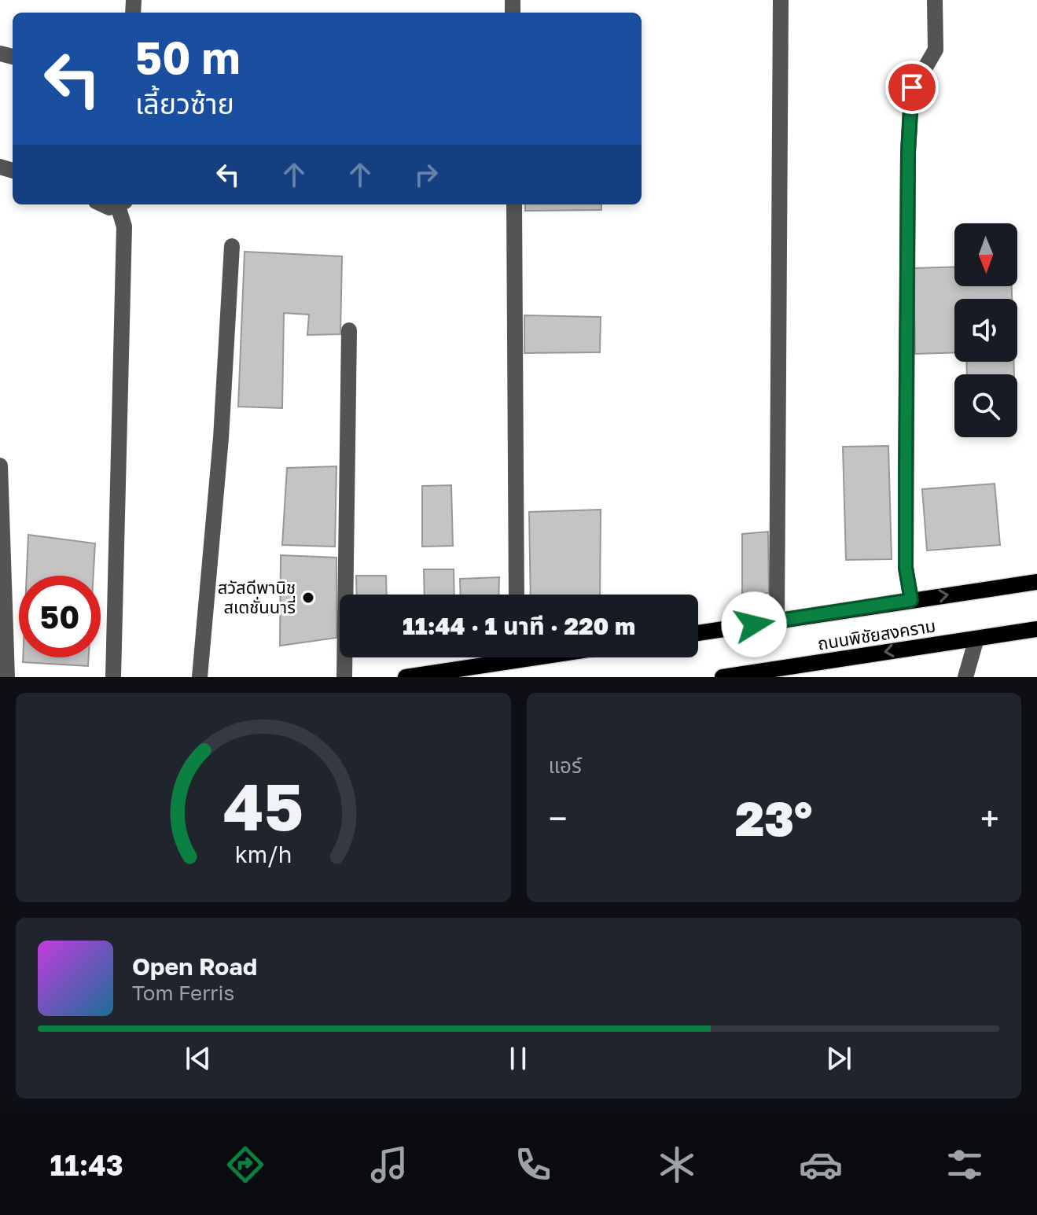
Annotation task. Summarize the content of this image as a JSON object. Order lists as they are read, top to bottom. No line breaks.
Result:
{"streets":{"main road":["ถนนพิชัยสงคราม"]},"places":["สวัสดีพานิช สเตชั่นนารี่"],"north":"bottom","page":{"turn":["50 m","เลี้ยวซ้าย"],"limit":"50","trip":"11:44 · 1 นาที · 220 m","tile":"แอร์","heat":["−","23°","+"],"song":["Open Road","Tom Ferris"],"tabs":"11:43","gauge":["45","km/h"]}}
